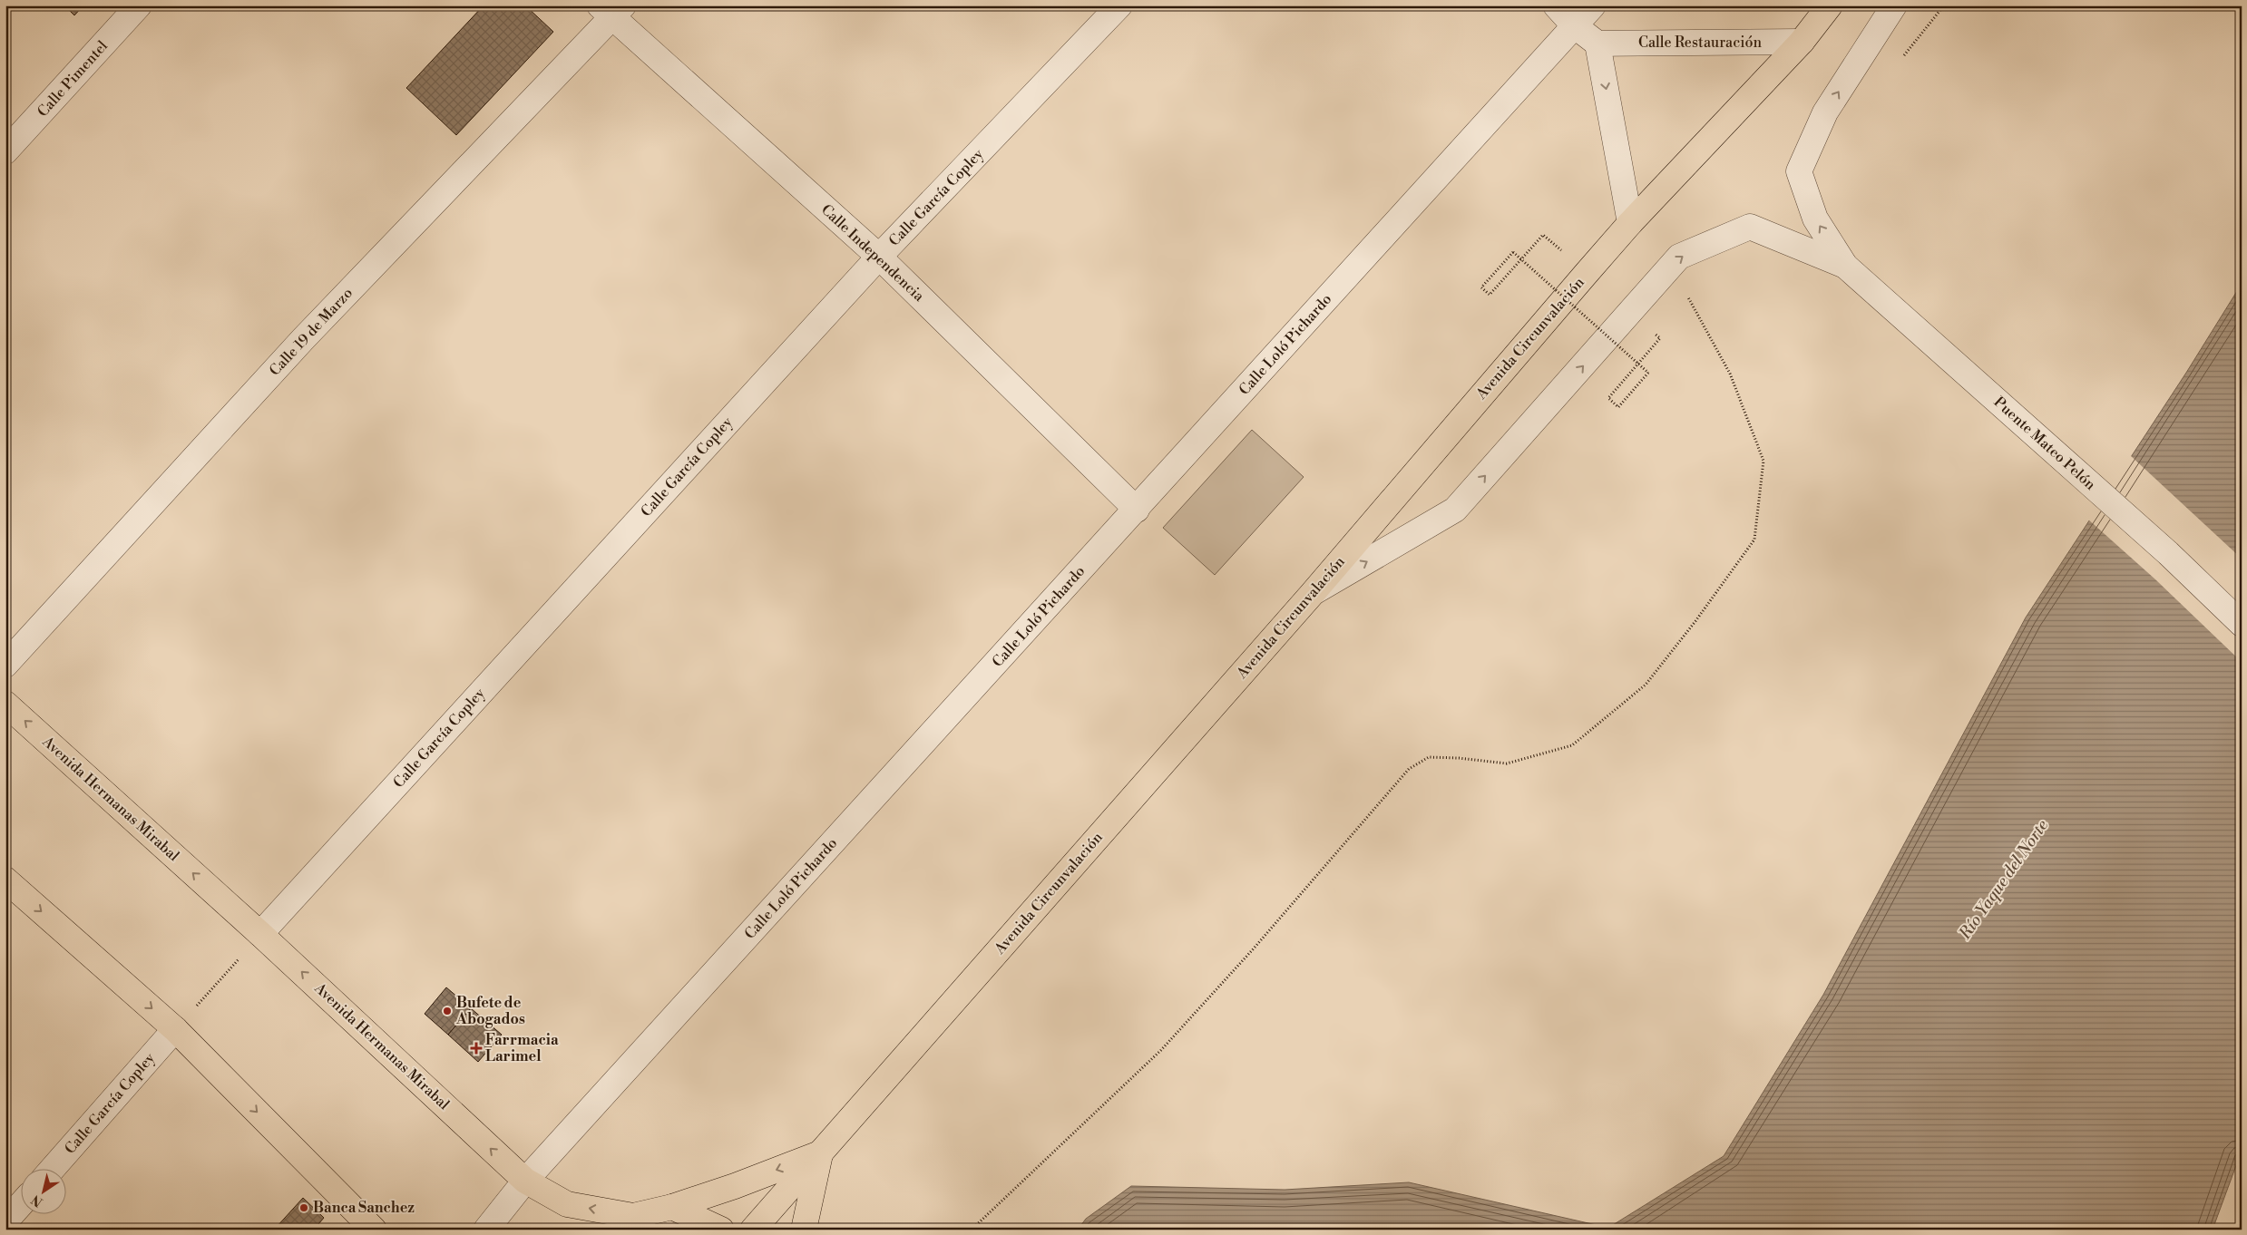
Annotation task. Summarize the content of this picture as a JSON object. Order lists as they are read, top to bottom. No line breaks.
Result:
{"streets":{"main road":["Avenida Circunvalación","Avenida Hermanas Mirabal"],"street":["Calle Restauración","Calle Pimentel","Calle García Copley","Calle Independencia","Calle 19 de Marzo","Calle Loló Pichardo","Puente Mateo Pelón"]},"crossings":[["Calle Restauración","Avenida Circunvalación"],["Calle García Copley","Calle Independencia"],["Calle García Copley","Avenida Hermanas Mirabal"],["Calle Independencia","Calle 19 de Marzo"],["Calle Independencia","Calle Loló Pichardo"],["Avenida Circunvalación","Avenida Hermanas Mirabal"],["Calle Loló Pichardo","Avenida Hermanas Mirabal"]],"water":["Río Yaque del Norte"],"places":{"other":["Bufete de Abogados","Banca Sanchez"],"health":["Farrmacia Larimel"]},"north":"bottom left"}
